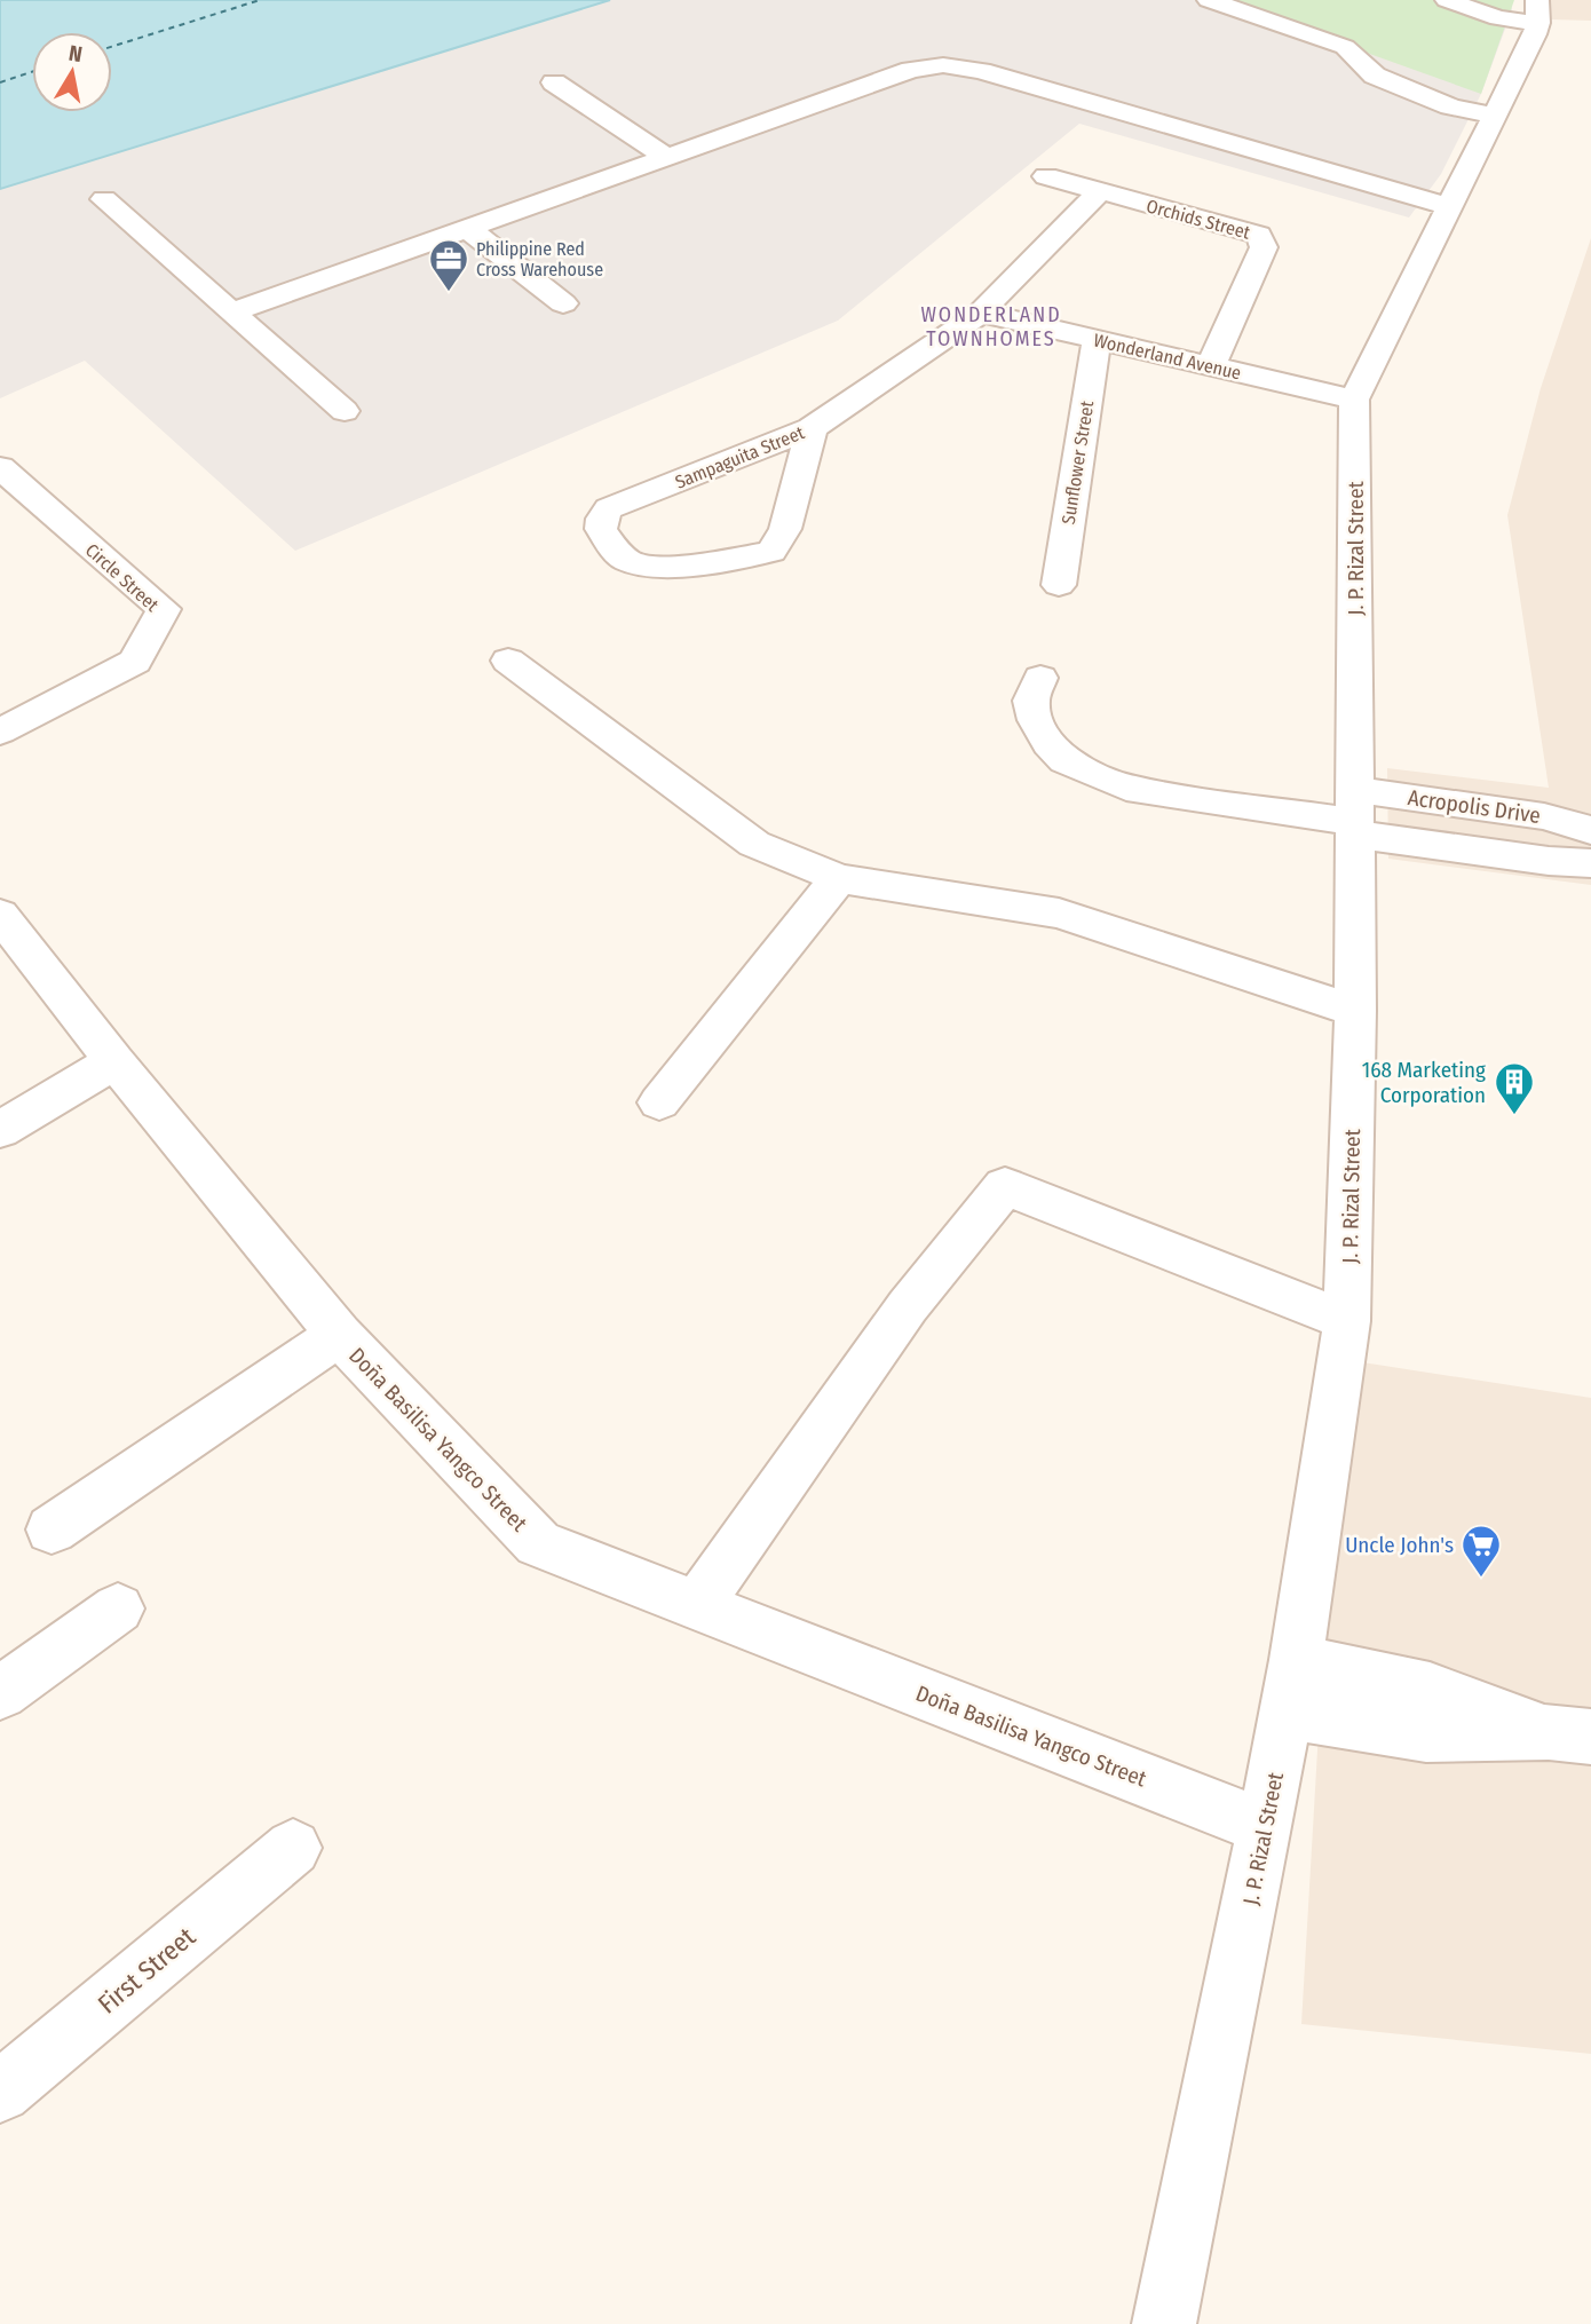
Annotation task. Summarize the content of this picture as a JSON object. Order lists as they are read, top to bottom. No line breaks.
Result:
{"streets":{"street":["Orchids Street","Wonderland Avenue","Sampaguita Street","Sunflower Street","J. P. Rizal Street","Circle Street","Acropolis Drive","Doña Basilisa Yangco Street","First Street"]},"crossings":[["Orchids Street","Wonderland Avenue"],["Orchids Street","Sampaguita Street"],["Wonderland Avenue","Sampaguita Street"],["Wonderland Avenue","Sunflower Street"],["Wonderland Avenue","J. P. Rizal Street"],["J. P. Rizal Street","Acropolis Drive"],["J. P. Rizal Street","Doña Basilisa Yangco Street"]],"districts":["WONDERLAND TOWNHOMES"],"places":{"office":["Philippine Red Cross Warehouse"],"building":["168 Marketing Corporation"],"supermarket":["Uncle John's"]},"north":"top"}
